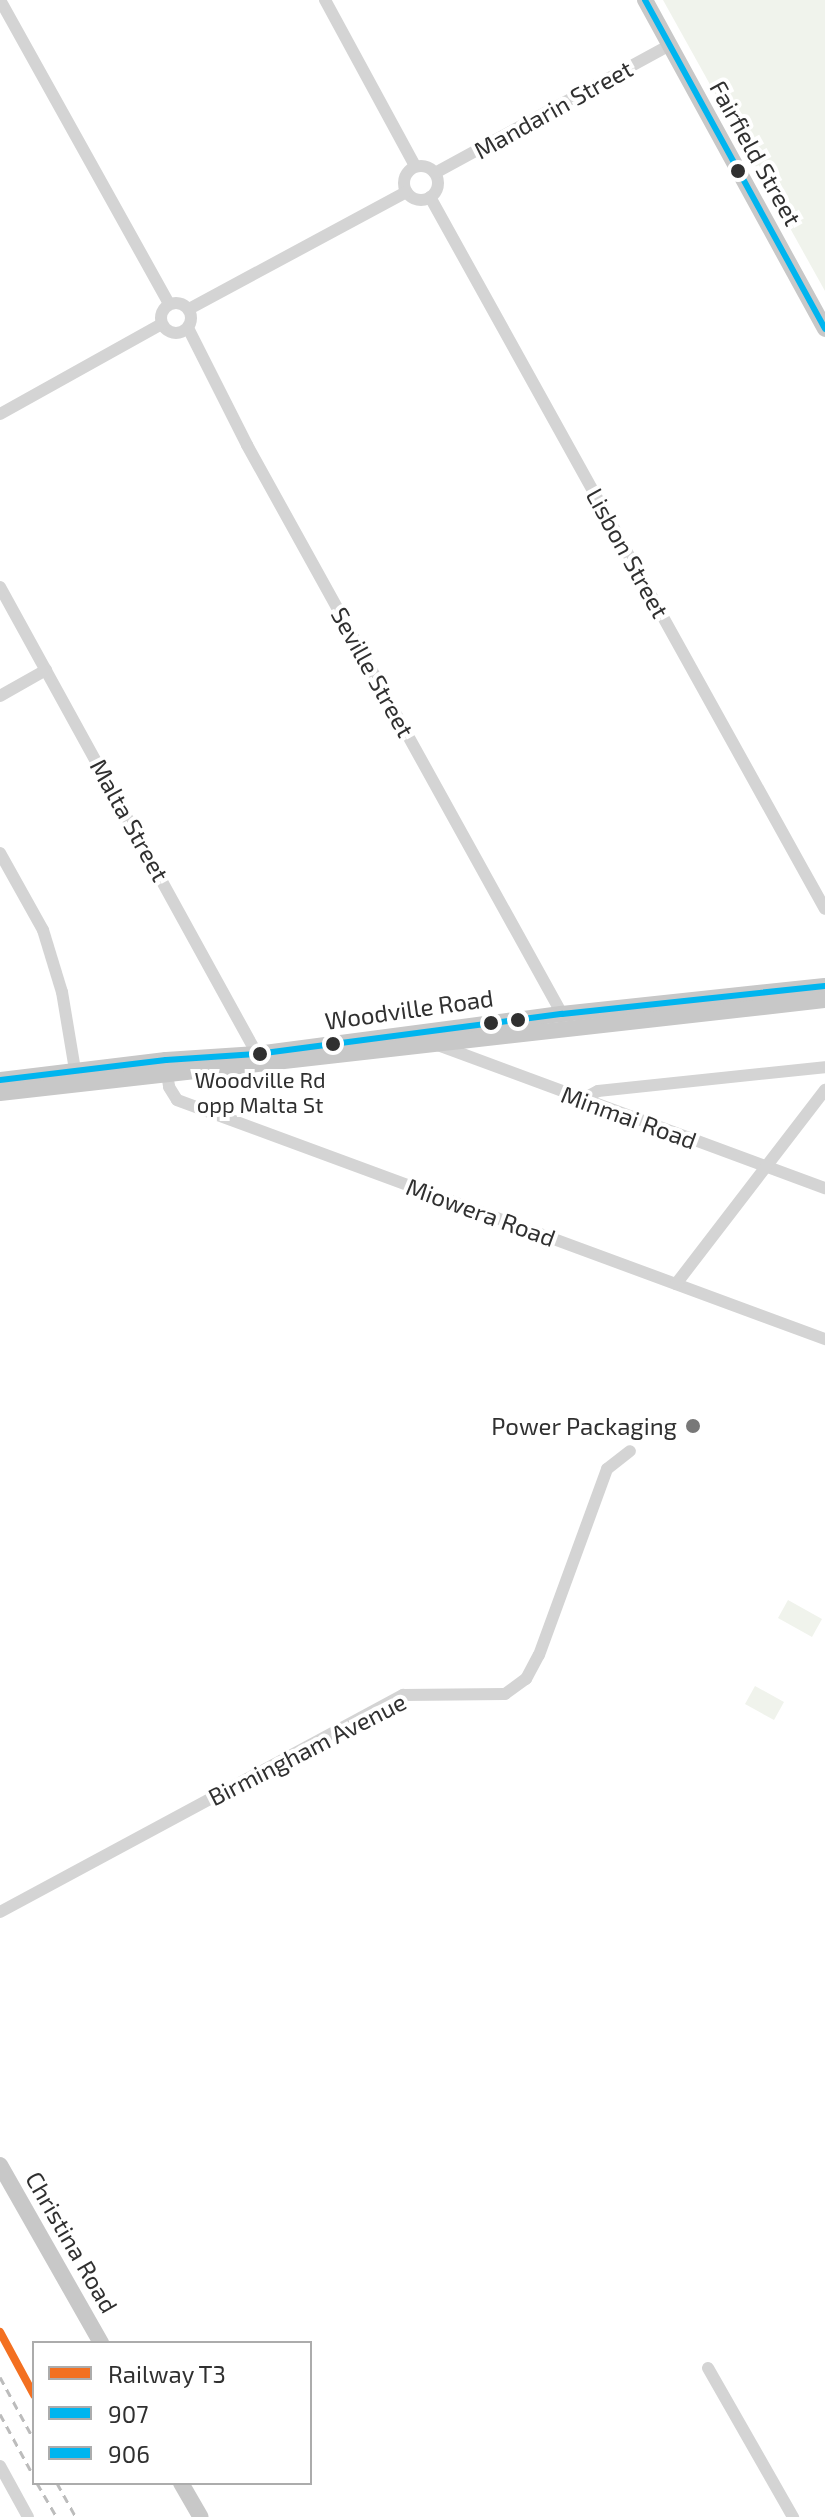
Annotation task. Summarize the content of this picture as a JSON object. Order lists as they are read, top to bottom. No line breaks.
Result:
{"streets":{"main road":["Fairfield Street","Woodville Road","Christina Road"],"street":["Mandarin Street","Lisbon Street","Seville Street","Malta Street","Minmai Road","Miowera Road","Birmingham Avenue"]},"crossings":[["Mandarin Street","Fairfield Street"],["Mandarin Street","Lisbon Street"],["Seville Street","Woodville Road"],["Malta Street","Woodville Road"],["Woodville Road","Minmai Road"],["Woodville Road","Miowera Road"]],"places":["Woodville Rd opp Malta St","Power Packaging"],"lines":["transit line 906","transit line 907","rail line T3"],"legend":["Railway T3","907","906"]}
